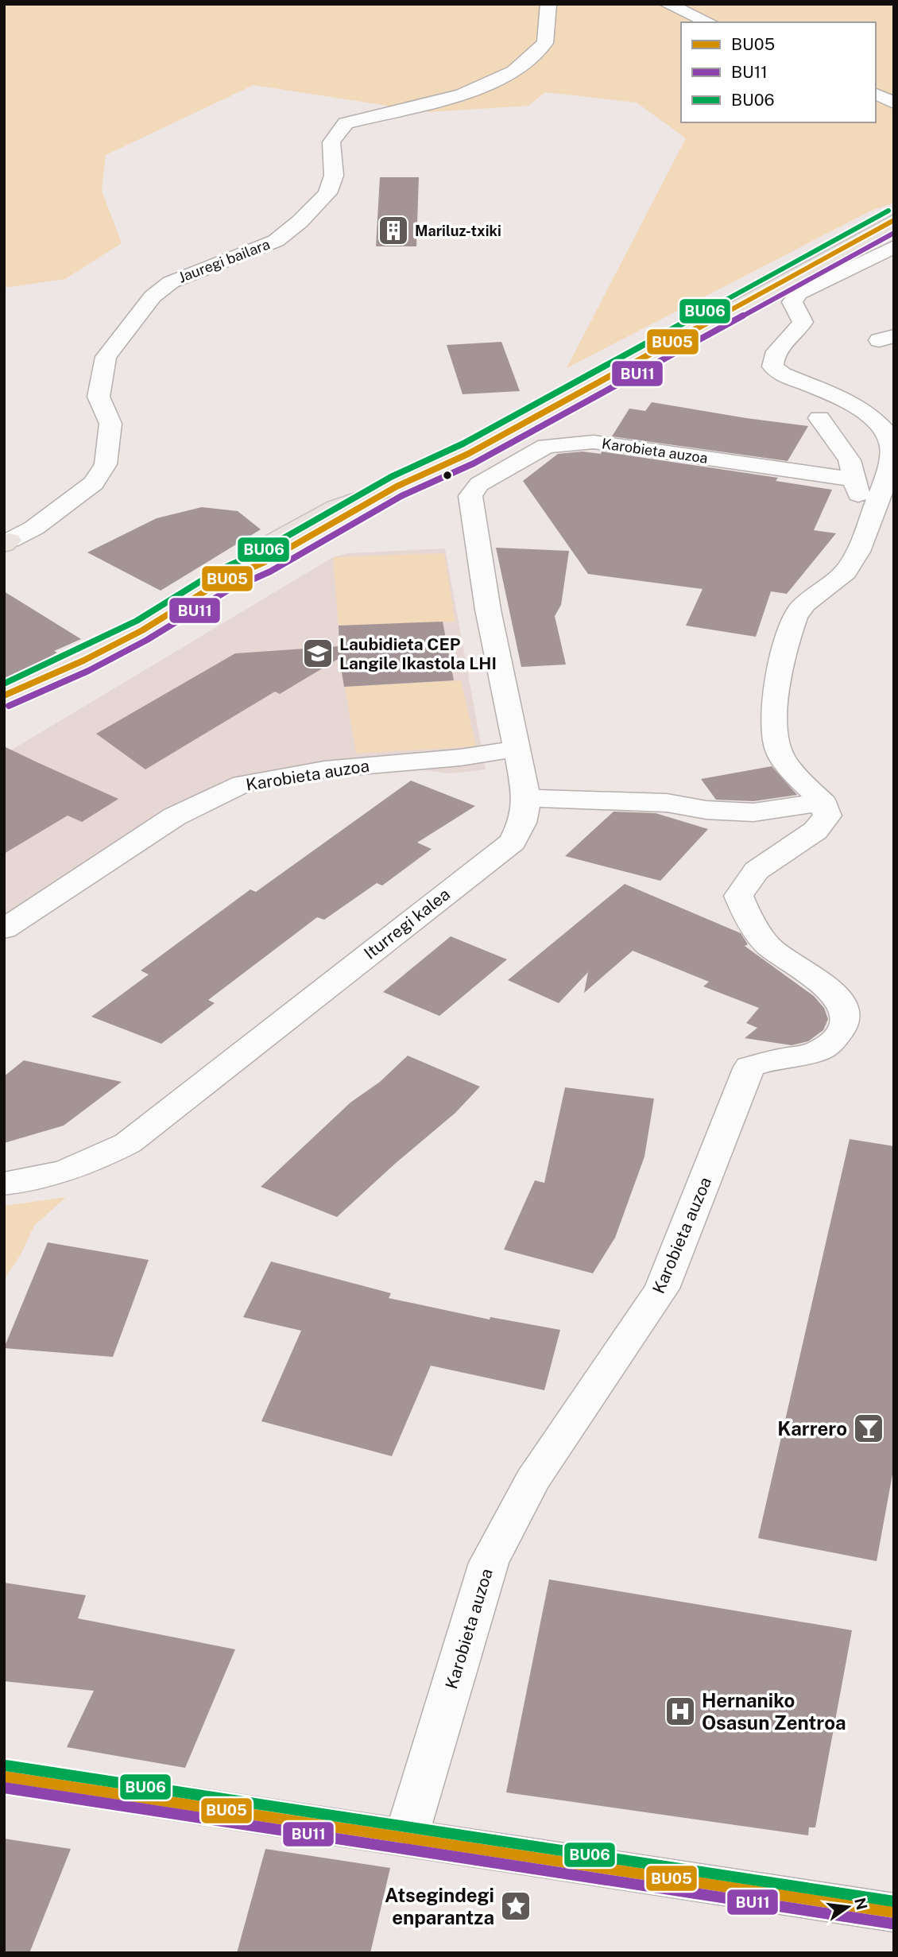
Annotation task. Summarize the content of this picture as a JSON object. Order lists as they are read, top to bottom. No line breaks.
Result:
{"streets":{"street":["Jauregi bailara","Karobieta auzoa","Iturregi kalea"]},"crossings":[["Karobieta auzoa","Iturregi kalea"]],"places":{"building":["Mariluz-txiki"],"school or university":["Laubidieta CEP Langile Ikastola LHI"],"bar":["Karrero"],"hospital":["Hernaniko Osasun Zentroa"],"place":["Atsegindegi enparantza"]},"lines":["transit line BU06","transit line BU05","transit line BU11"],"legend":["BU05","BU11","BU06"],"north":"right"}
